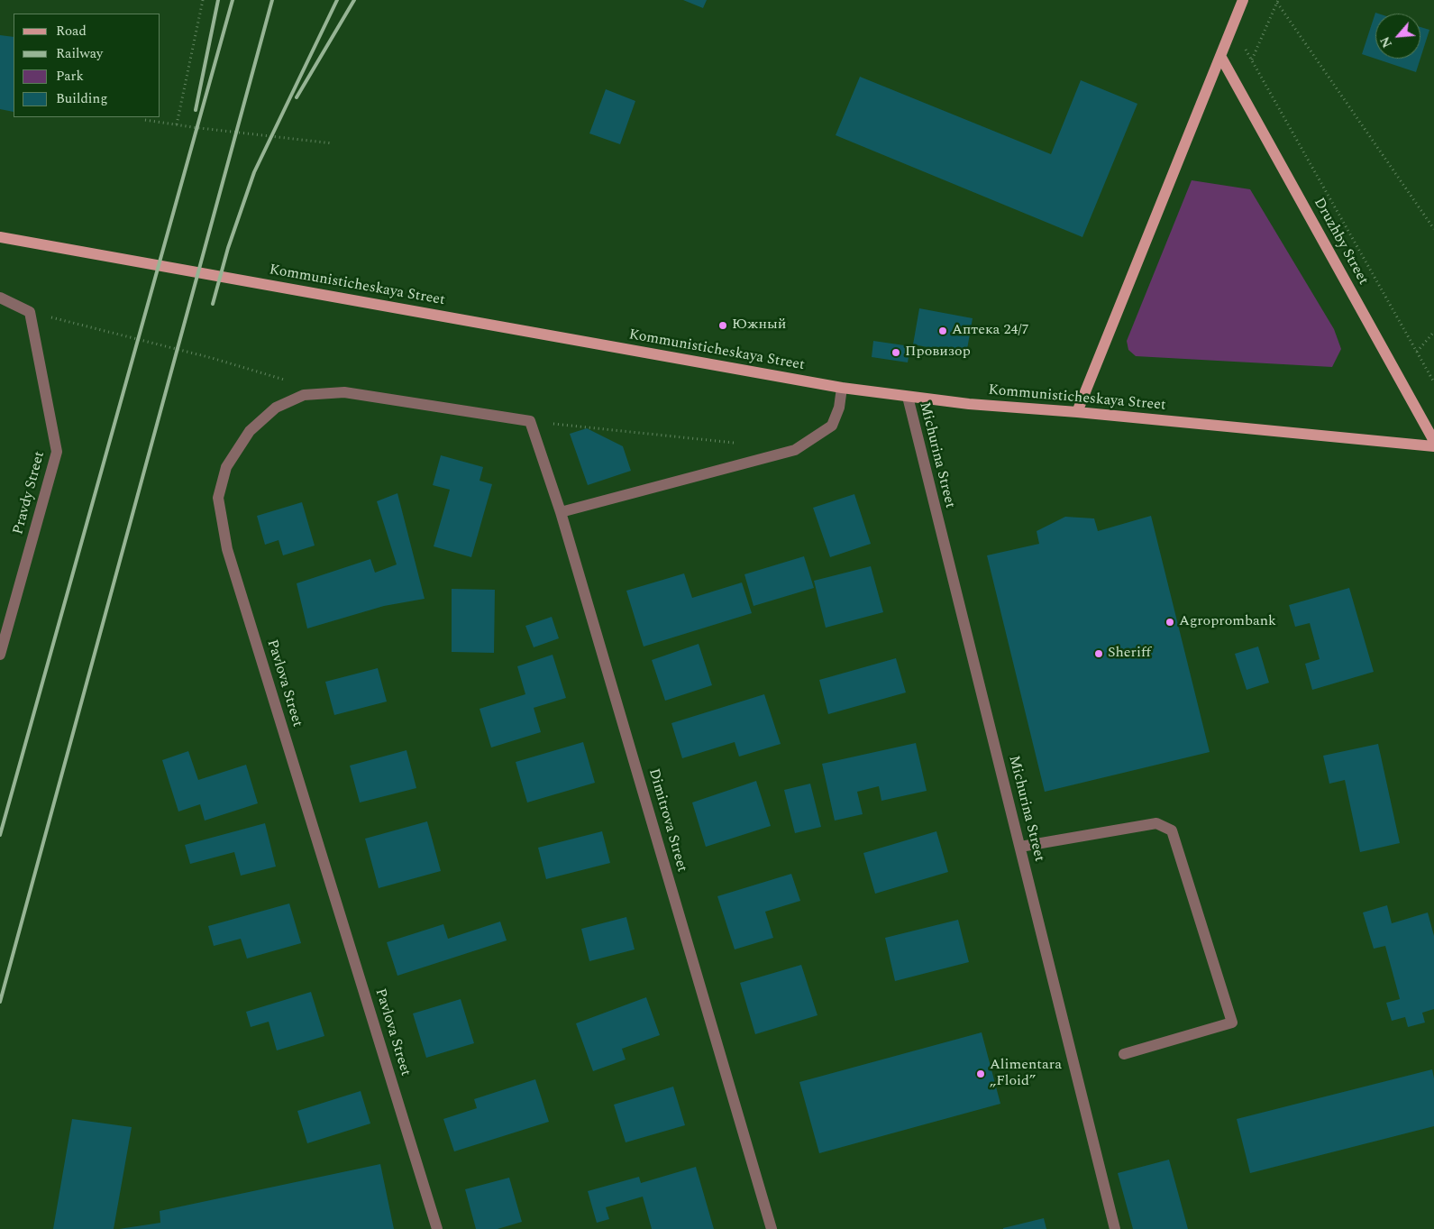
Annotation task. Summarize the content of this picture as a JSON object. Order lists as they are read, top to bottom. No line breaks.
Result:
{"streets":{"main road":["Druzhby Street","Kommunisticheskaya Street"],"street":["Michurina Street","Pravdy Street","Pavlova Street","Dimitrova Street"]},"crossings":[["Kommunisticheskaya Street","Michurina Street"],["Pavlova Street","Dimitrova Street"]],"places":["Южный","Аптека 24/7","Провизор","Agroprombank","Sheriff","Alimentara „Floid”"],"legend":["Road","Railway","Park","Building"],"north":"bottom left"}
